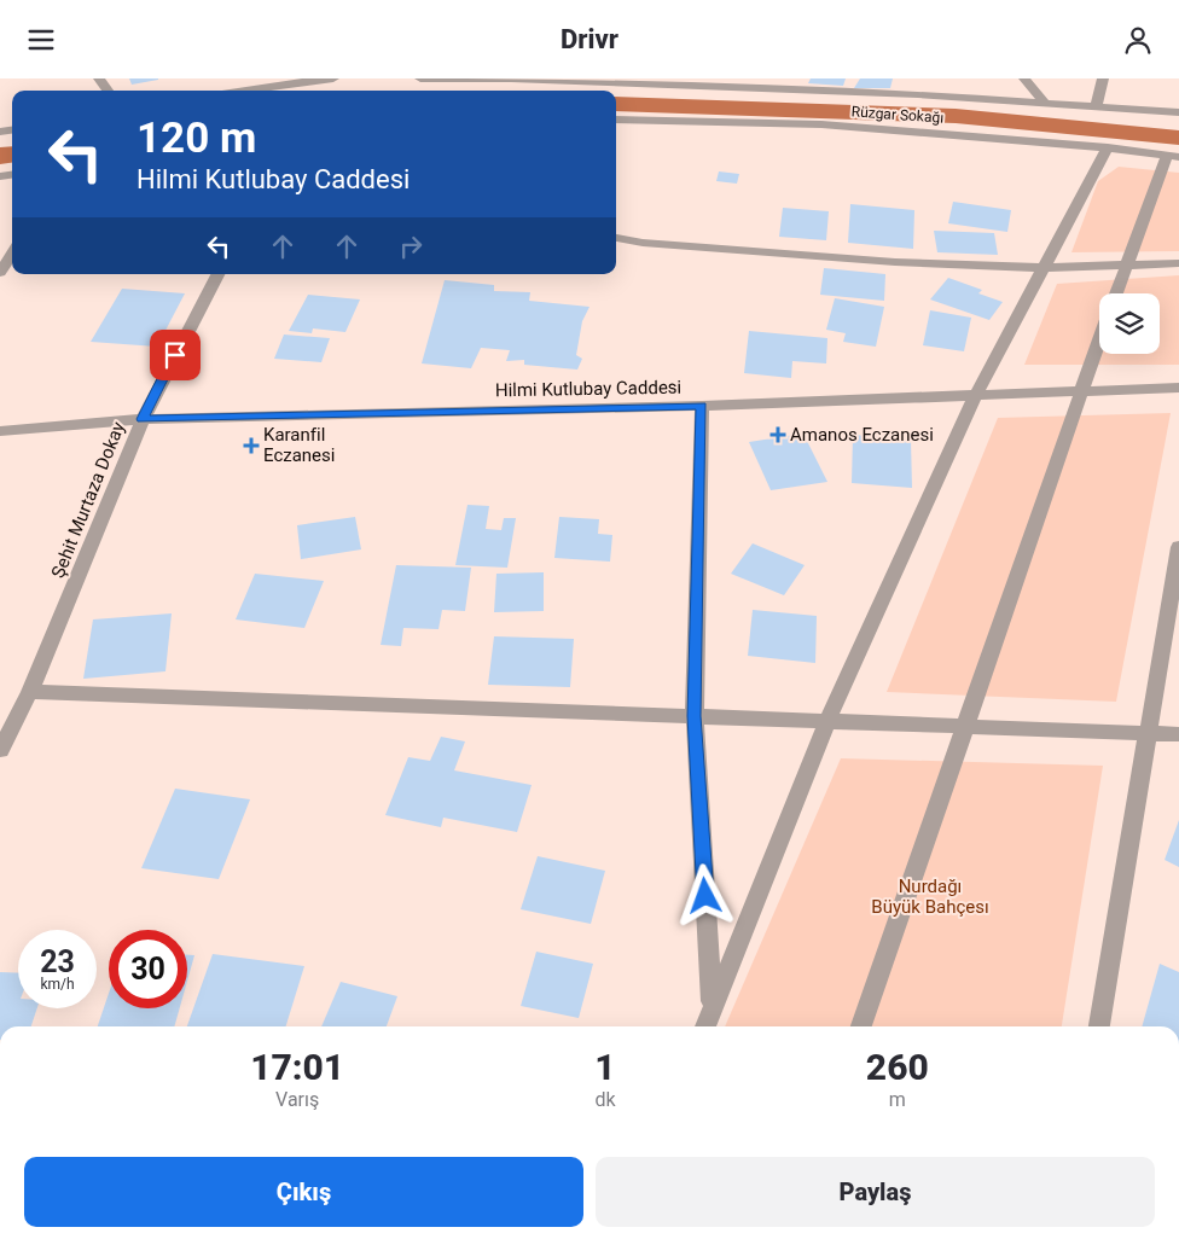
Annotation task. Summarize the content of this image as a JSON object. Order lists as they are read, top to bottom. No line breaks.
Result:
{"streets":{"street":["Rüzgar Sokağı","Hilmi Kutlubay Caddesi","Şehit Murtaza Dokay"]},"crossings":[["Hilmi Kutlubay Caddesi","Şehit Murtaza Dokay"]],"parks":["Nurdağı Büyük Bahçesı"],"places":{"health":["Amanos Eczanesi","Karanfil Eczanesi"]},"page":{"header":"Drivr","turn":["120 m","Hilmi Kutlubay Caddesi"],"speed":"23 km/h","limit":"30","eta":["17:01","Varış","1","dk","260","m"],"buttons":["Çıkış","Paylaş"]}}
